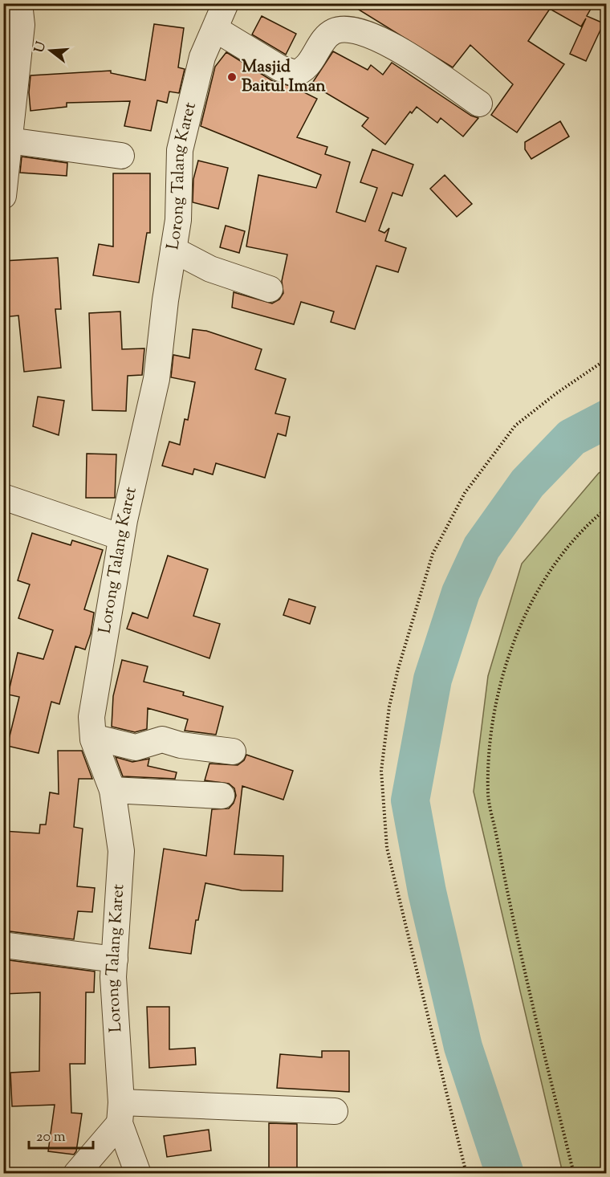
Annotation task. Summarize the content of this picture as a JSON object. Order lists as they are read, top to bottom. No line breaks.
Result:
{"streets":{"street":["Lorong Talang Karet"]},"places":["Masjid Baitul Iman"],"scale_bar":"20 m","north":"left"}
